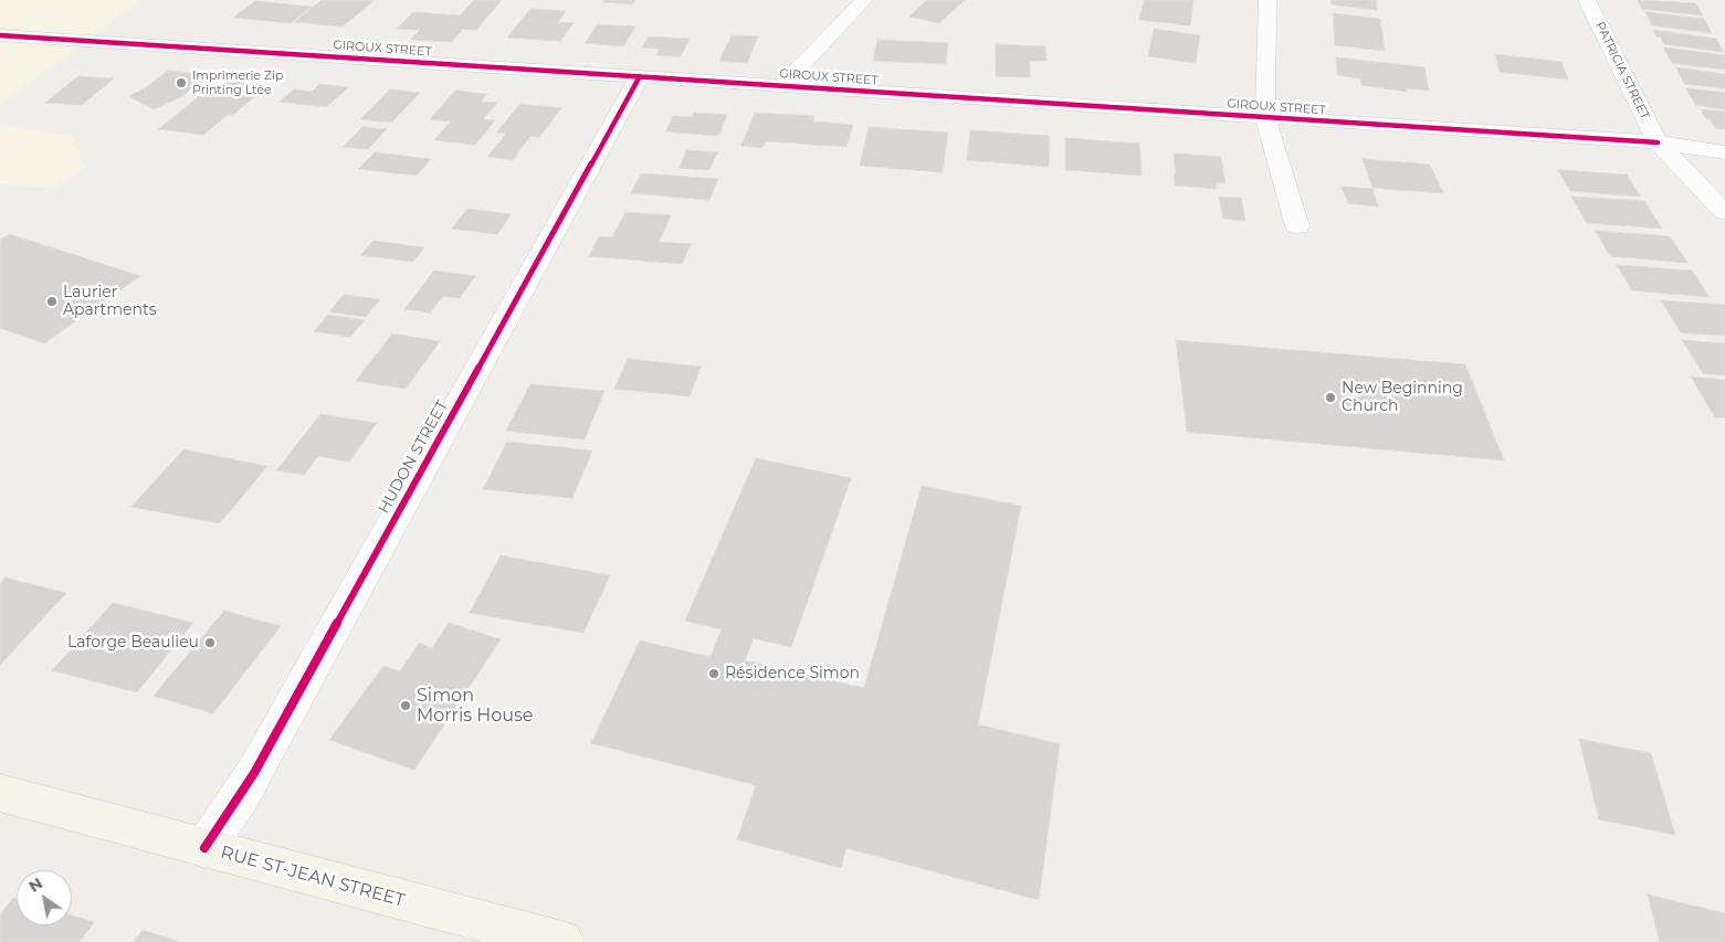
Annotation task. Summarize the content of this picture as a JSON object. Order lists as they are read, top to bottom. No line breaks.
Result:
{"streets":{"main road":["RUE ST-JEAN STREET"],"street":["GIROUX STREET","PATRICIA STREET","HUDON STREET"]},"crossings":[["GIROUX STREET","PATRICIA STREET"],["GIROUX STREET","HUDON STREET"],["HUDON STREET","RUE ST-JEAN STREET"]],"places":["Imprimerie Zip Printing Ltée","Laurier Apartments","New Beginning Church","Laforge Beaulieu","Résidence Simon","Simon Morris House"],"north":"top left"}
